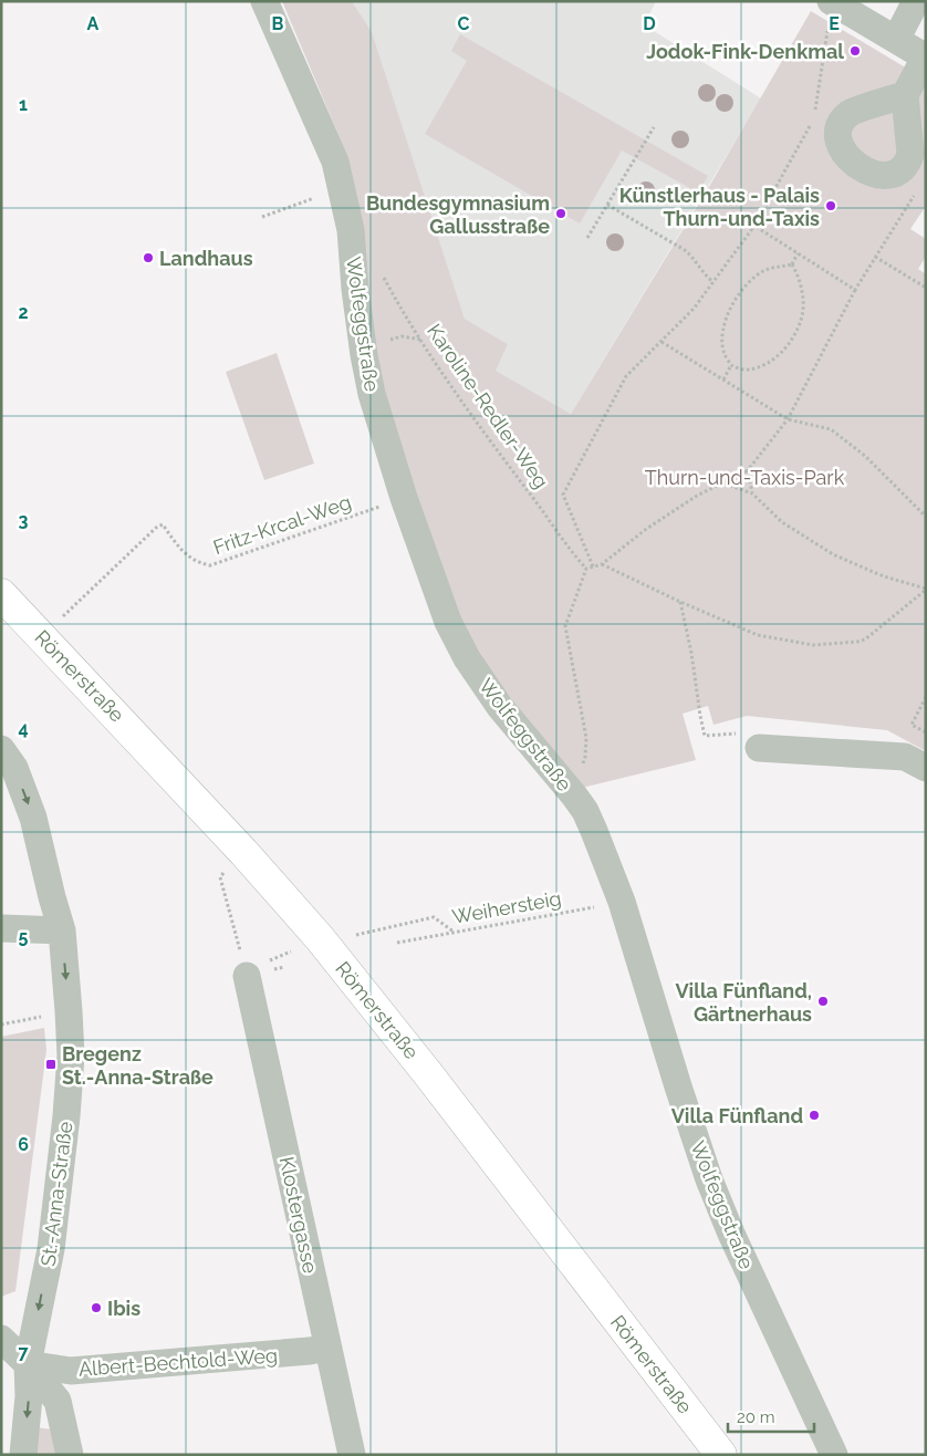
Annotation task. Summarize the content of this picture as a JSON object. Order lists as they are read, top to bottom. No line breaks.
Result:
{"streets":{"main road":["Römerstraße"],"street":["Wolfeggstraße","St.-Anna-Straße","Klostergasse","Albert-Bechtold-Weg"],"path":["Karoline-Redler-Weg","Fritz-Krcal-Weg","Weihersteig"]},"crossings":[["Wolfeggstraße","Fritz-Krcal-Weg"],["Wolfeggstraße","Weihersteig"],["St.-Anna-Straße","Albert-Bechtold-Weg"],["Klostergasse","Albert-Bechtold-Weg"]],"one_way":["St.-Anna-Straße"],"parks":["Thurn-und-Taxis-Park"],"places":{"other":["Jodok-Fink-Denkmal","Künstlerhaus - Palais Thurn-und-Taxis","Bundesgymnasium Gallusstraße","Landhaus","Villa Fünfland, Gärtnerhaus","Villa Fünfland","Ibis"],"transit":["Bregenz St.-Anna-Straße"]},"scale_bar":"20 m","grid":{"columns":["A","B","C","D","E"],"rows":["1","2","3","4","5","6","7"]}}
